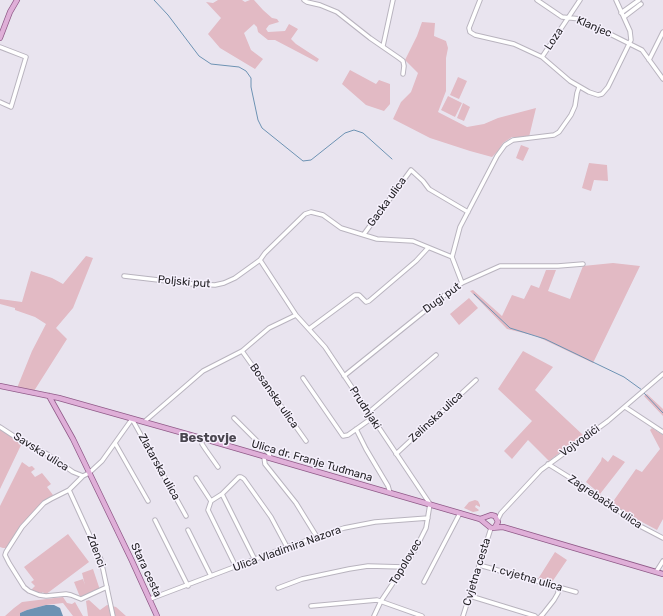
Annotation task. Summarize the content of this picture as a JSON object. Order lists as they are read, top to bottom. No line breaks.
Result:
{"streets":{"main road":["Ulica dr. Franje Tuđmana","Stara cesta"],"street":["Klanjec","Loza","Gacka ulica","Poljski put","Dugi put","Bosanska ulica","Prudnjaki","Zelinska ulica","Vojvodići","Savska ulica","Zlatarska ulica","Zagrebačka ulica","Ulica Vladimira Nazora","Zdenci","Topolovec","Cvjetna cesta","I. cvjetna ulica"]},"crossings":[["Klanjec","Loza"],["Gacka ulica","Poljski put"],["Poljski put","Prudnjaki"],["Dugi put","Prudnjaki"],["Prudnjaki","Zelinska ulica"],["Prudnjaki","Ulica dr. Franje Tuđmana"],["Prudnjaki","Topolovec"],["Vojvodići","Zagrebačka ulica"],["Ulica dr. Franje Tuđmana","Zlatarska ulica"],["Ulica dr. Franje Tuđmana","Topolovec"],["Ulica dr. Franje Tuđmana","Cvjetna cesta"],["Ulica Vladimira Nazora","Topolovec"],["Ulica Vladimira Nazora","Stara cesta"],["Cvjetna cesta","I. cvjetna ulica"]],"districts":["Bestovje"]}
